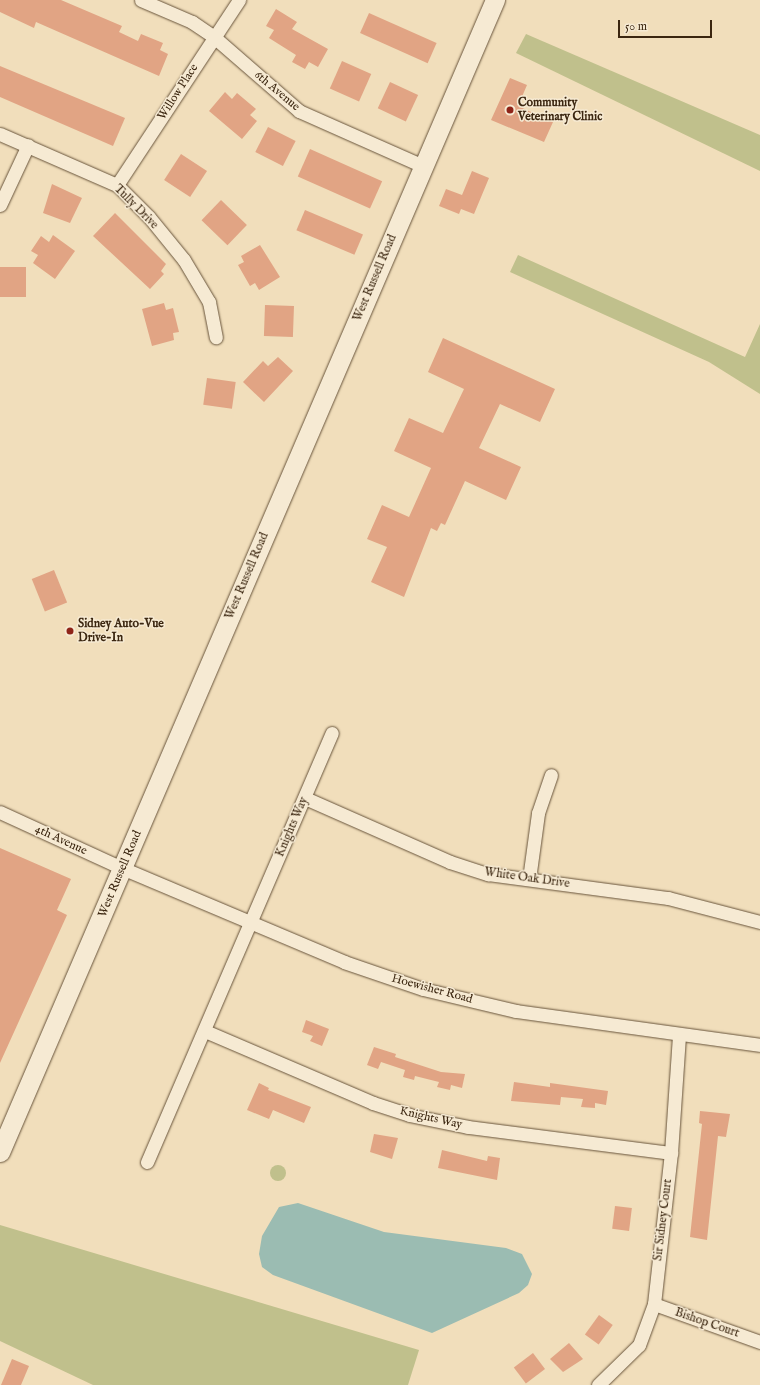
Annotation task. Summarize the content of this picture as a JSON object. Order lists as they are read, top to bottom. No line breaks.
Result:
{"streets":{"street":["6th Avenue","Willow Place","Tully Drive","West Russell Road","Knights Way","4th Avenue","White Oak Drive","Hoewisher Road","Sir Sidney Court","Bishop Court"]},"crossings":[["6th Avenue","Willow Place"],["6th Avenue","West Russell Road"],["Willow Place","Tully Drive"],["West Russell Road","4th Avenue"],["West Russell Road","Hoewisher Road"],["Knights Way","White Oak Drive"],["Knights Way","Hoewisher Road"],["Knights Way","Sir Sidney Court"],["4th Avenue","Hoewisher Road"],["Hoewisher Road","Sir Sidney Court"],["Sir Sidney Court","Bishop Court"]],"places":["Community Veterinary Clinic","Sidney Auto-Vue Drive-In"],"scale_bar":"50 m"}
